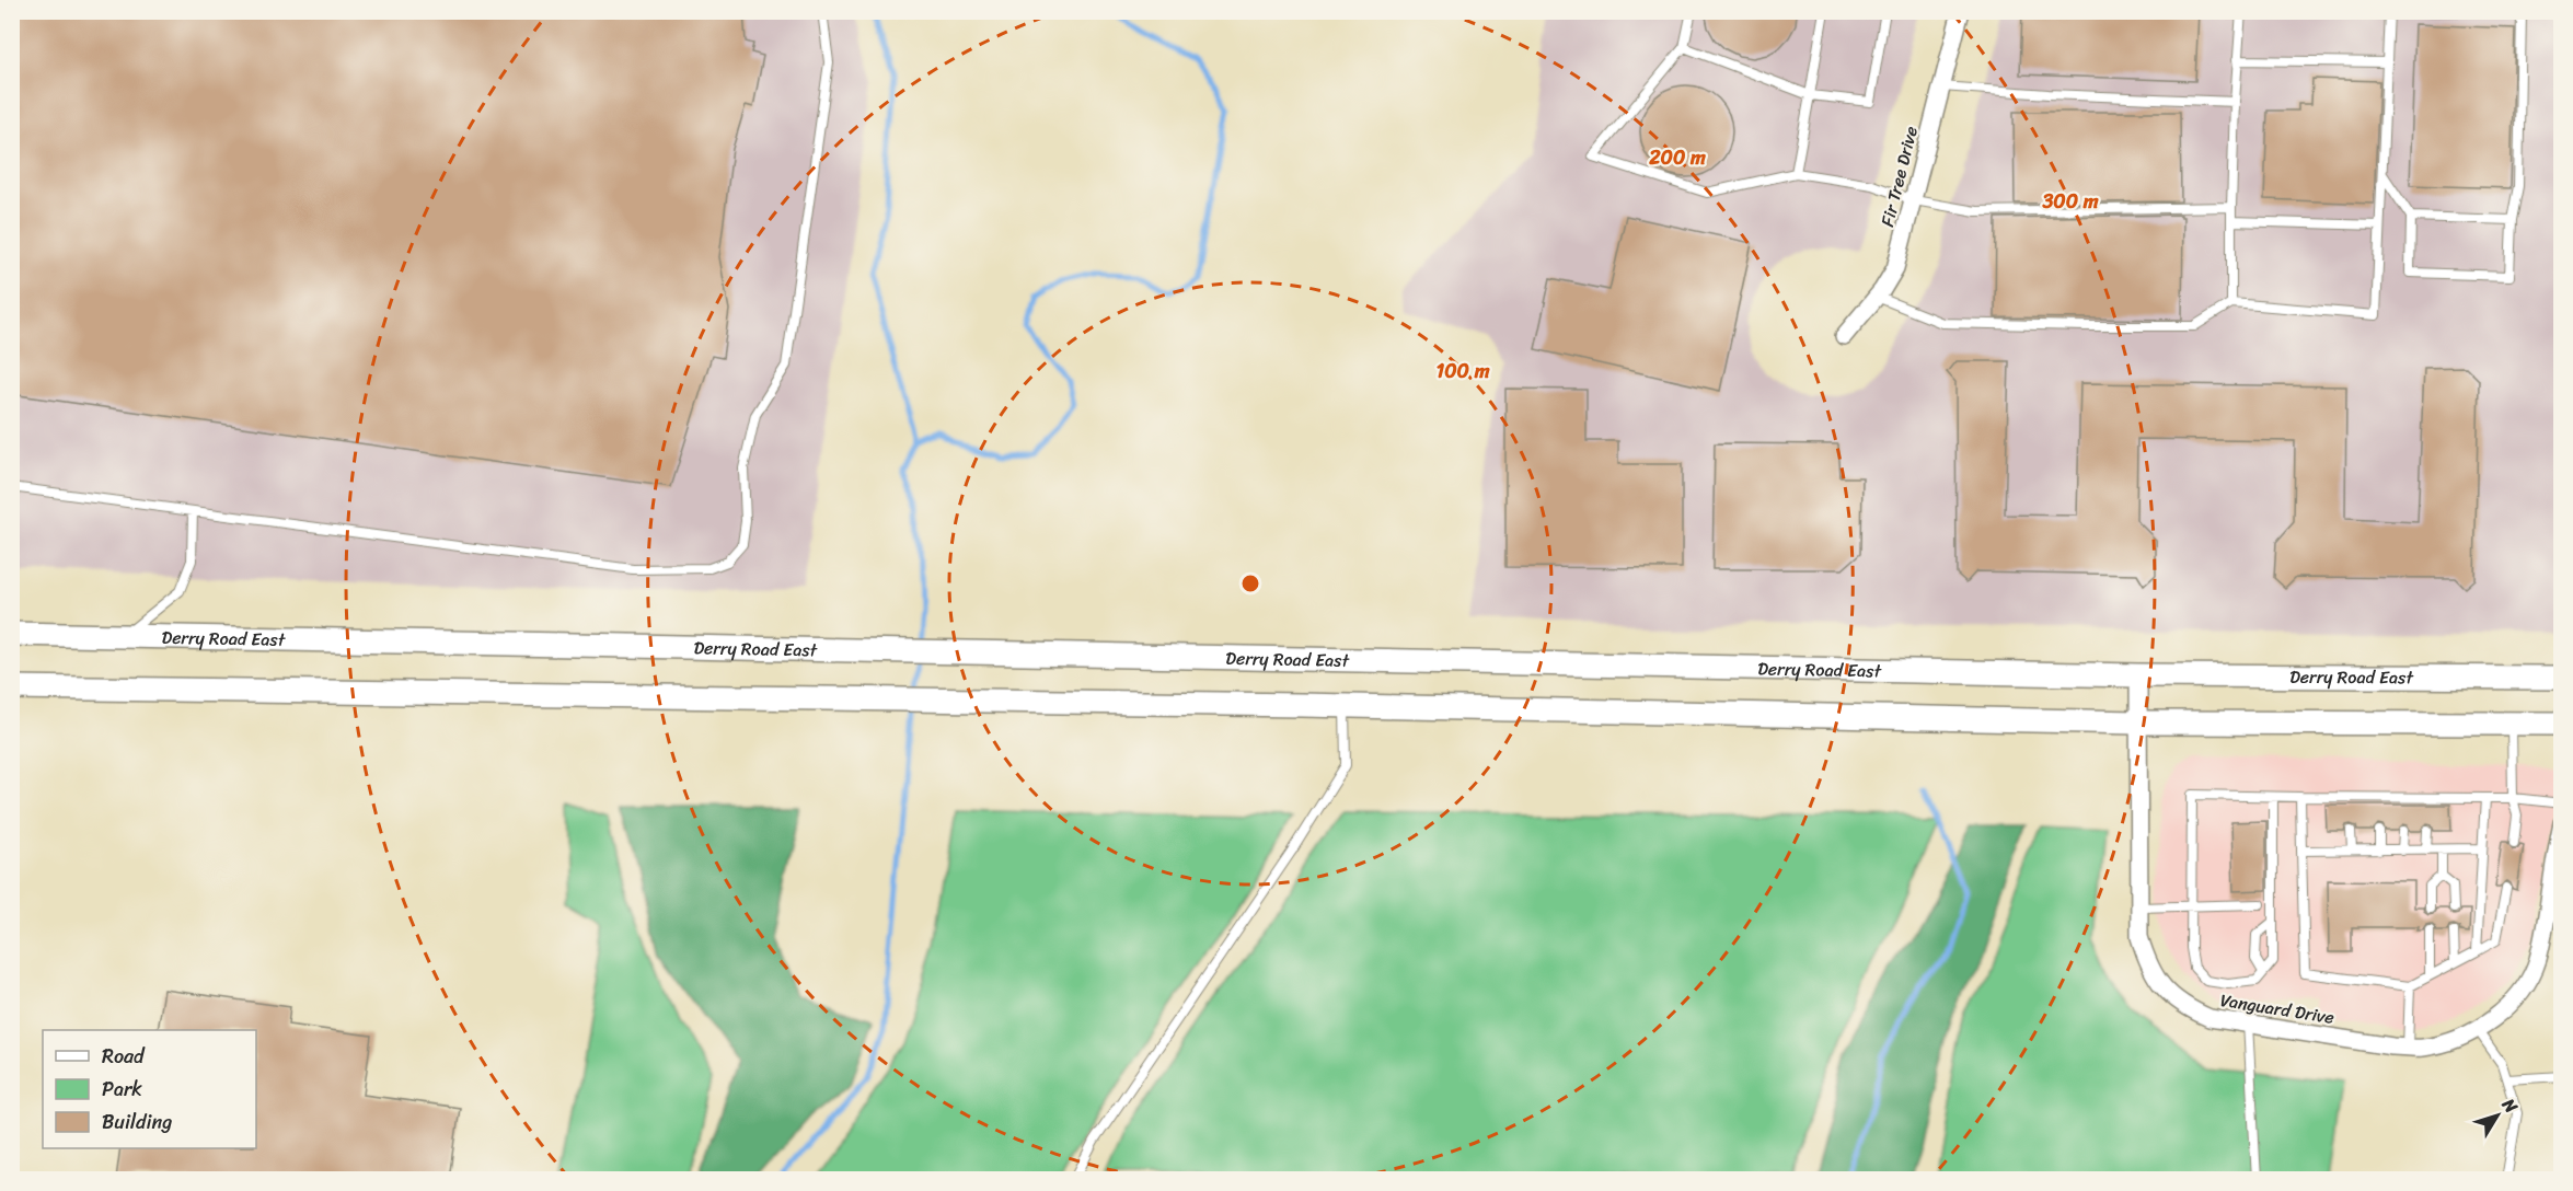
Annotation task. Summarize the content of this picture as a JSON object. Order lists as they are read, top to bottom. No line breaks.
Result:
{"streets":{"main road":["Derry Road East"],"street":["Fir Tree Drive","Vanguard Drive"]},"crossings":[["Derry Road East","Vanguard Drive"]],"legend":["Road","Park","Building"],"north":"top right","rings":["200 m","300 m","100 m"]}
